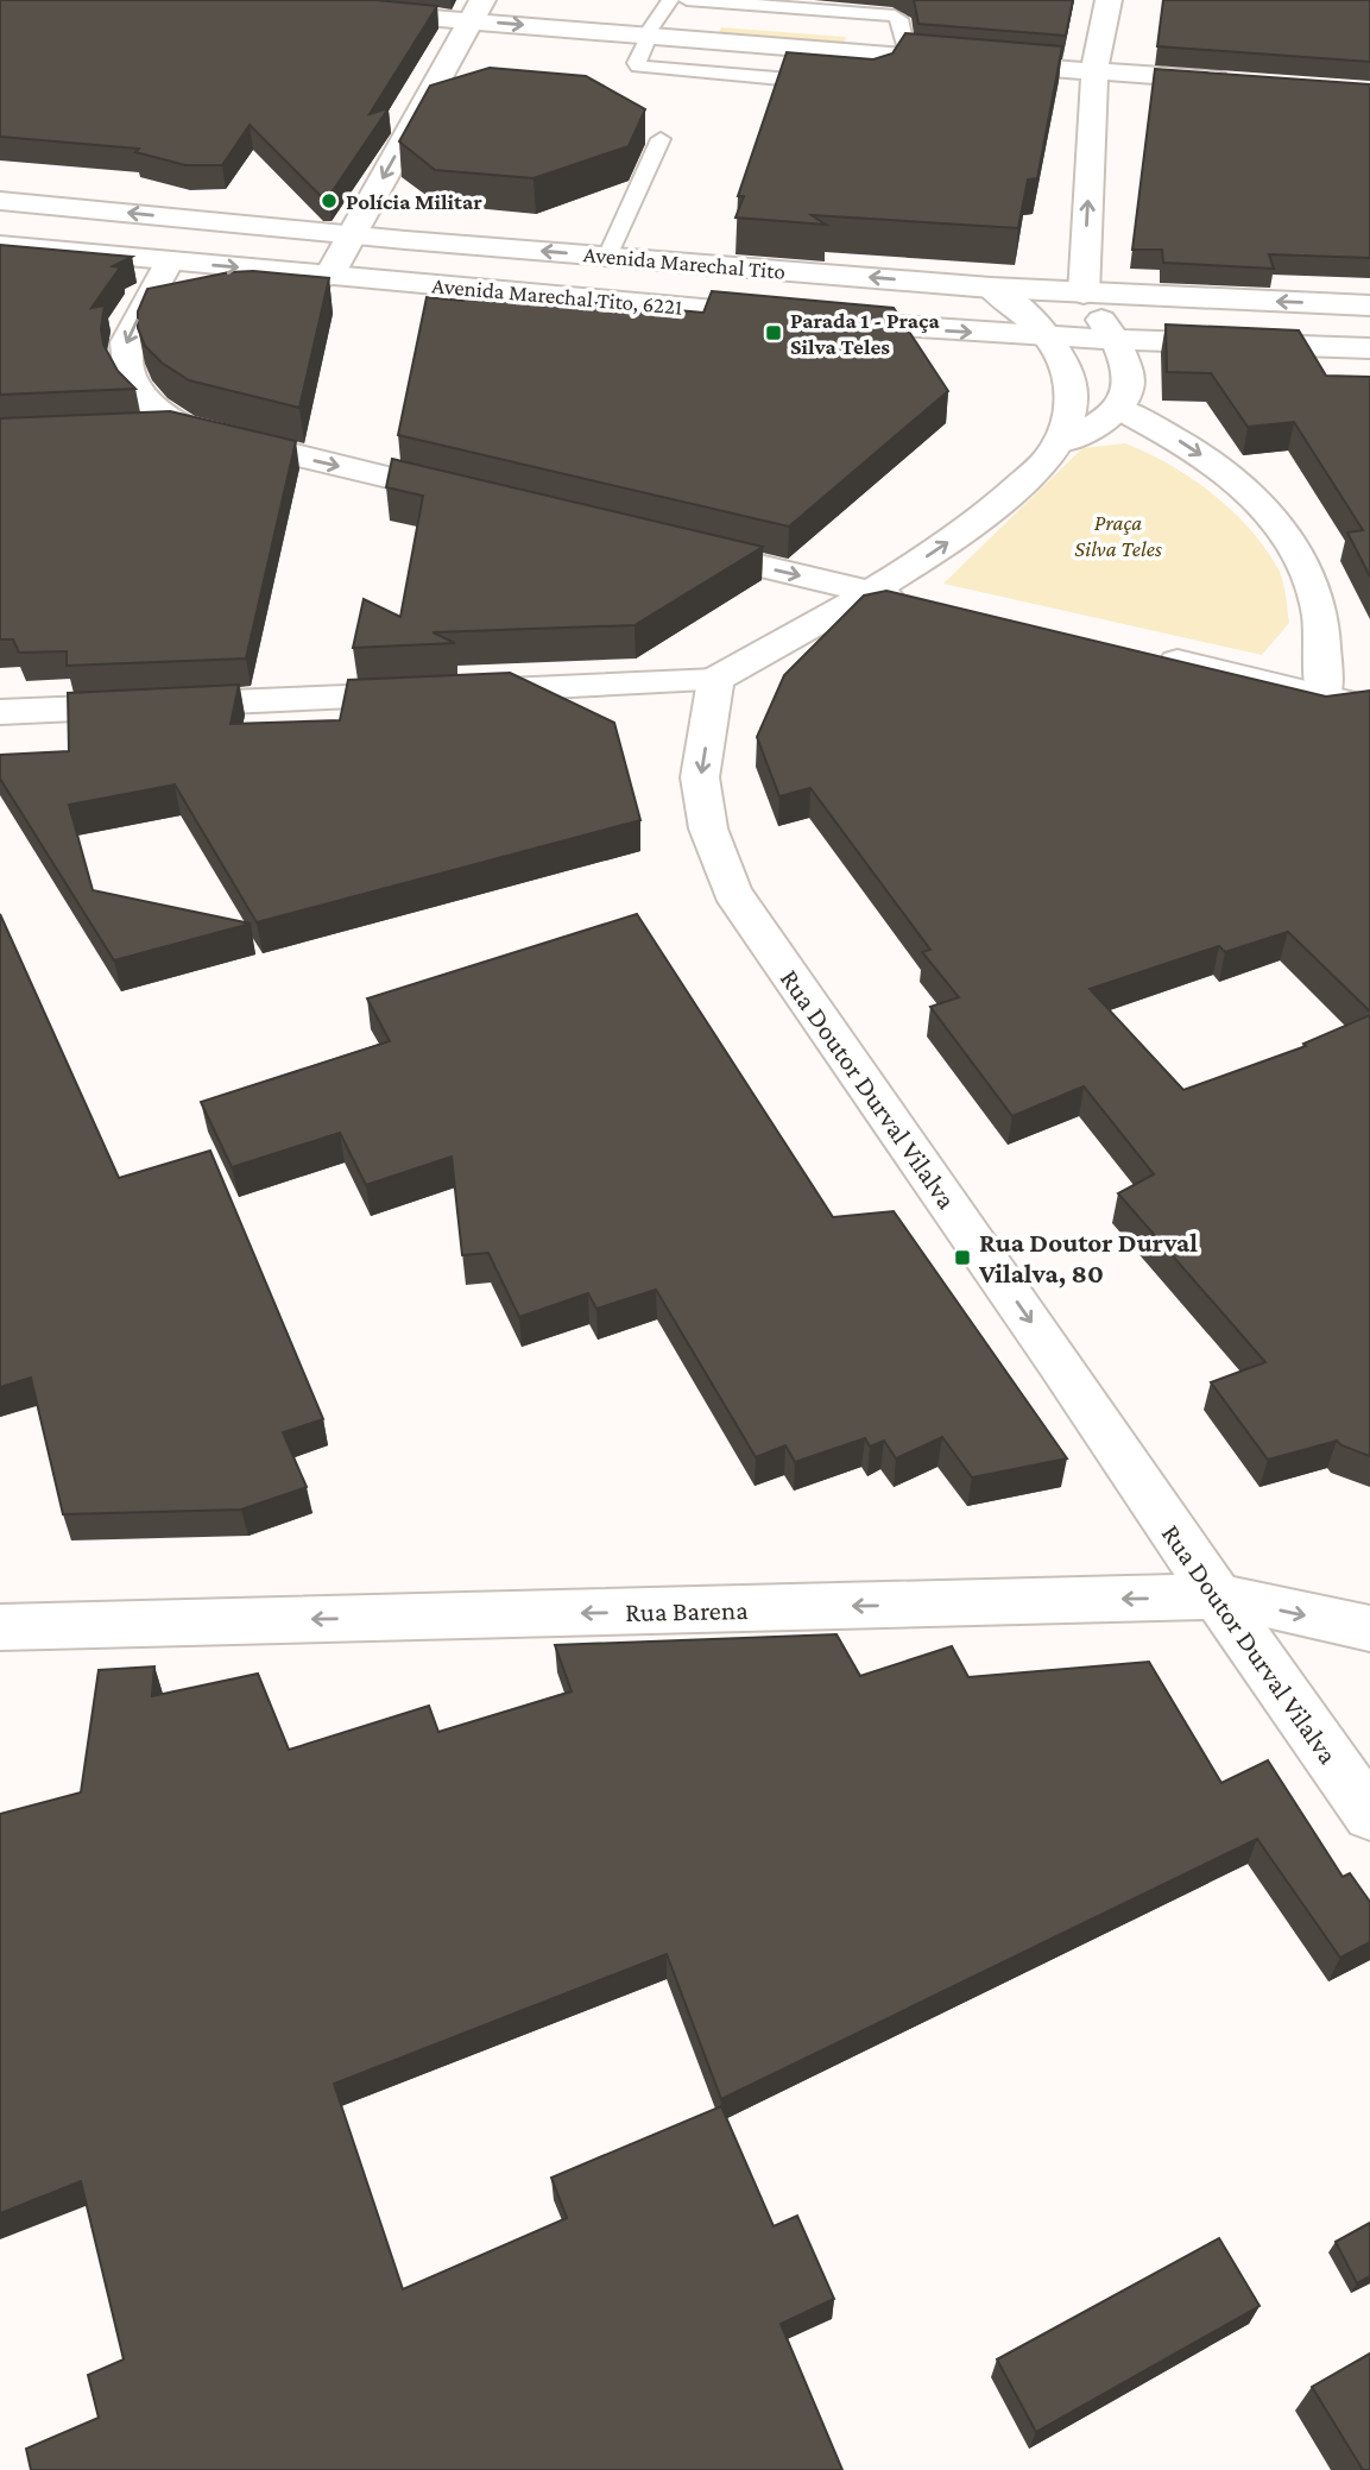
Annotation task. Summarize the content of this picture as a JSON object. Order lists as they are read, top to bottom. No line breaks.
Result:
{"streets":{"main road":["Avenida Marechal Tito","Avenida Marechal Tito, 6221","Rua Doutor Durval Vilalva","Rua Barena"]},"crossings":[["Rua Doutor Durval Vilalva","Rua Barena"]],"one_way":["Rua Doutor Durval Vilalva"],"parks":["Praça Silva Teles"],"places":{"other":["Polícia Militar"],"transit":["Parada 1 - Praça Silva Teles","Rua Doutor Durval Vilalva, 80"]}}
